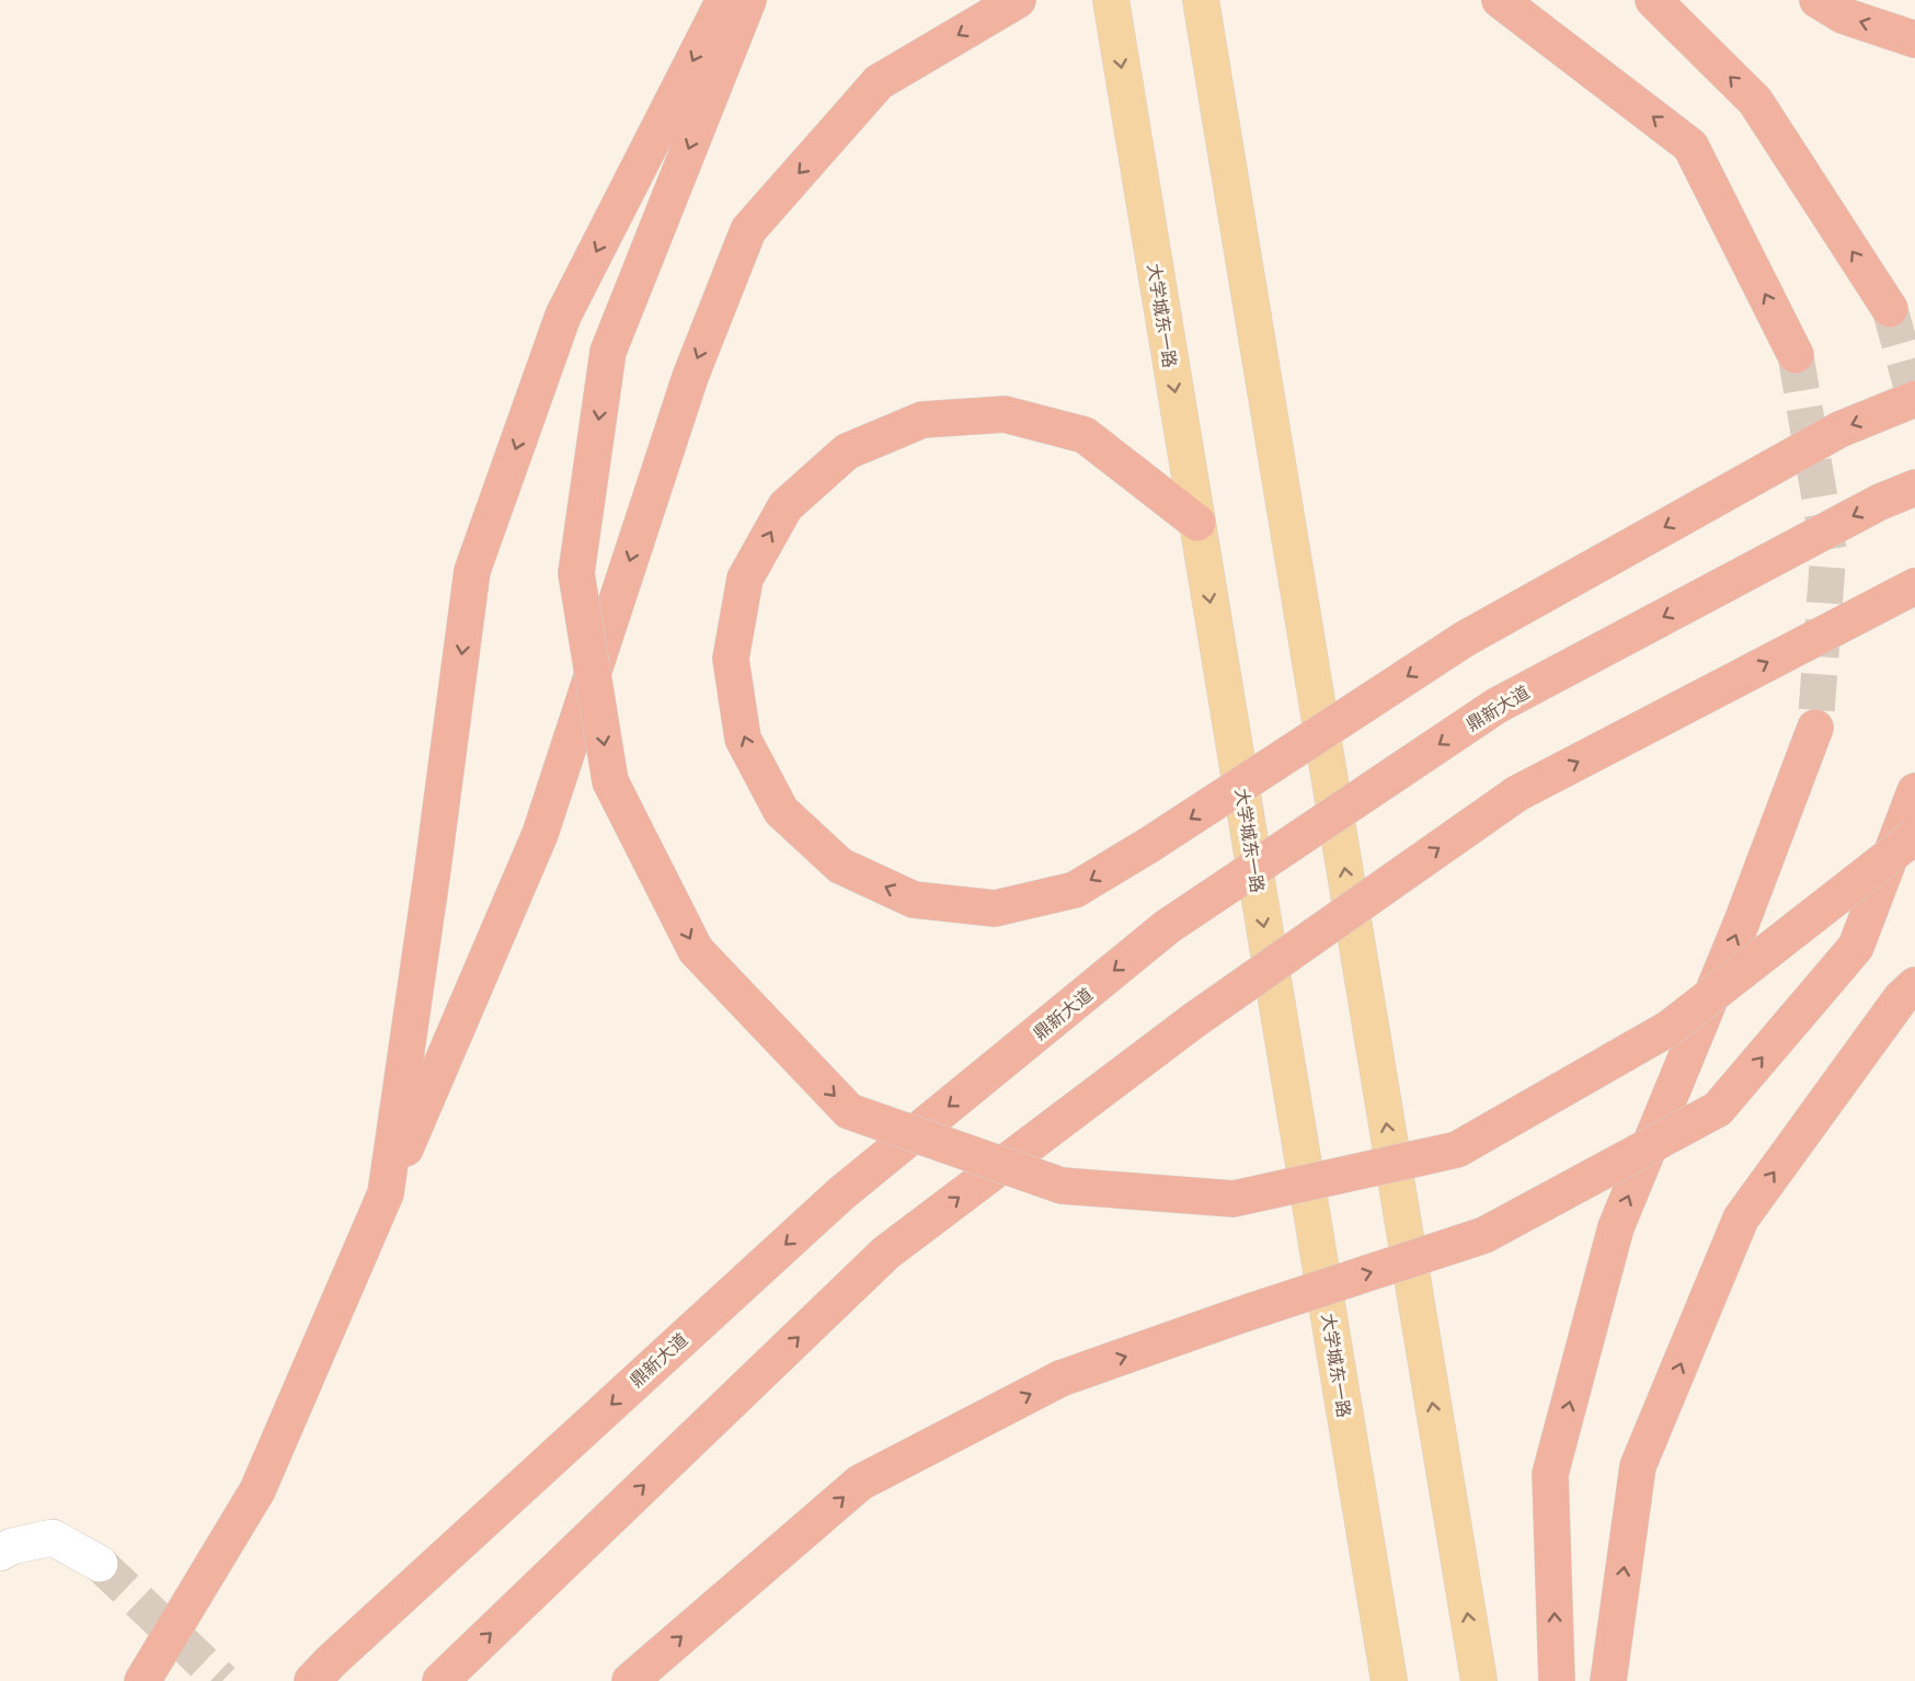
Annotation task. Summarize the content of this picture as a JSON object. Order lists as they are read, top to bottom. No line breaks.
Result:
{"streets":{"highway":["鼎新大道"],"main road":["大学城东一路"]}}
